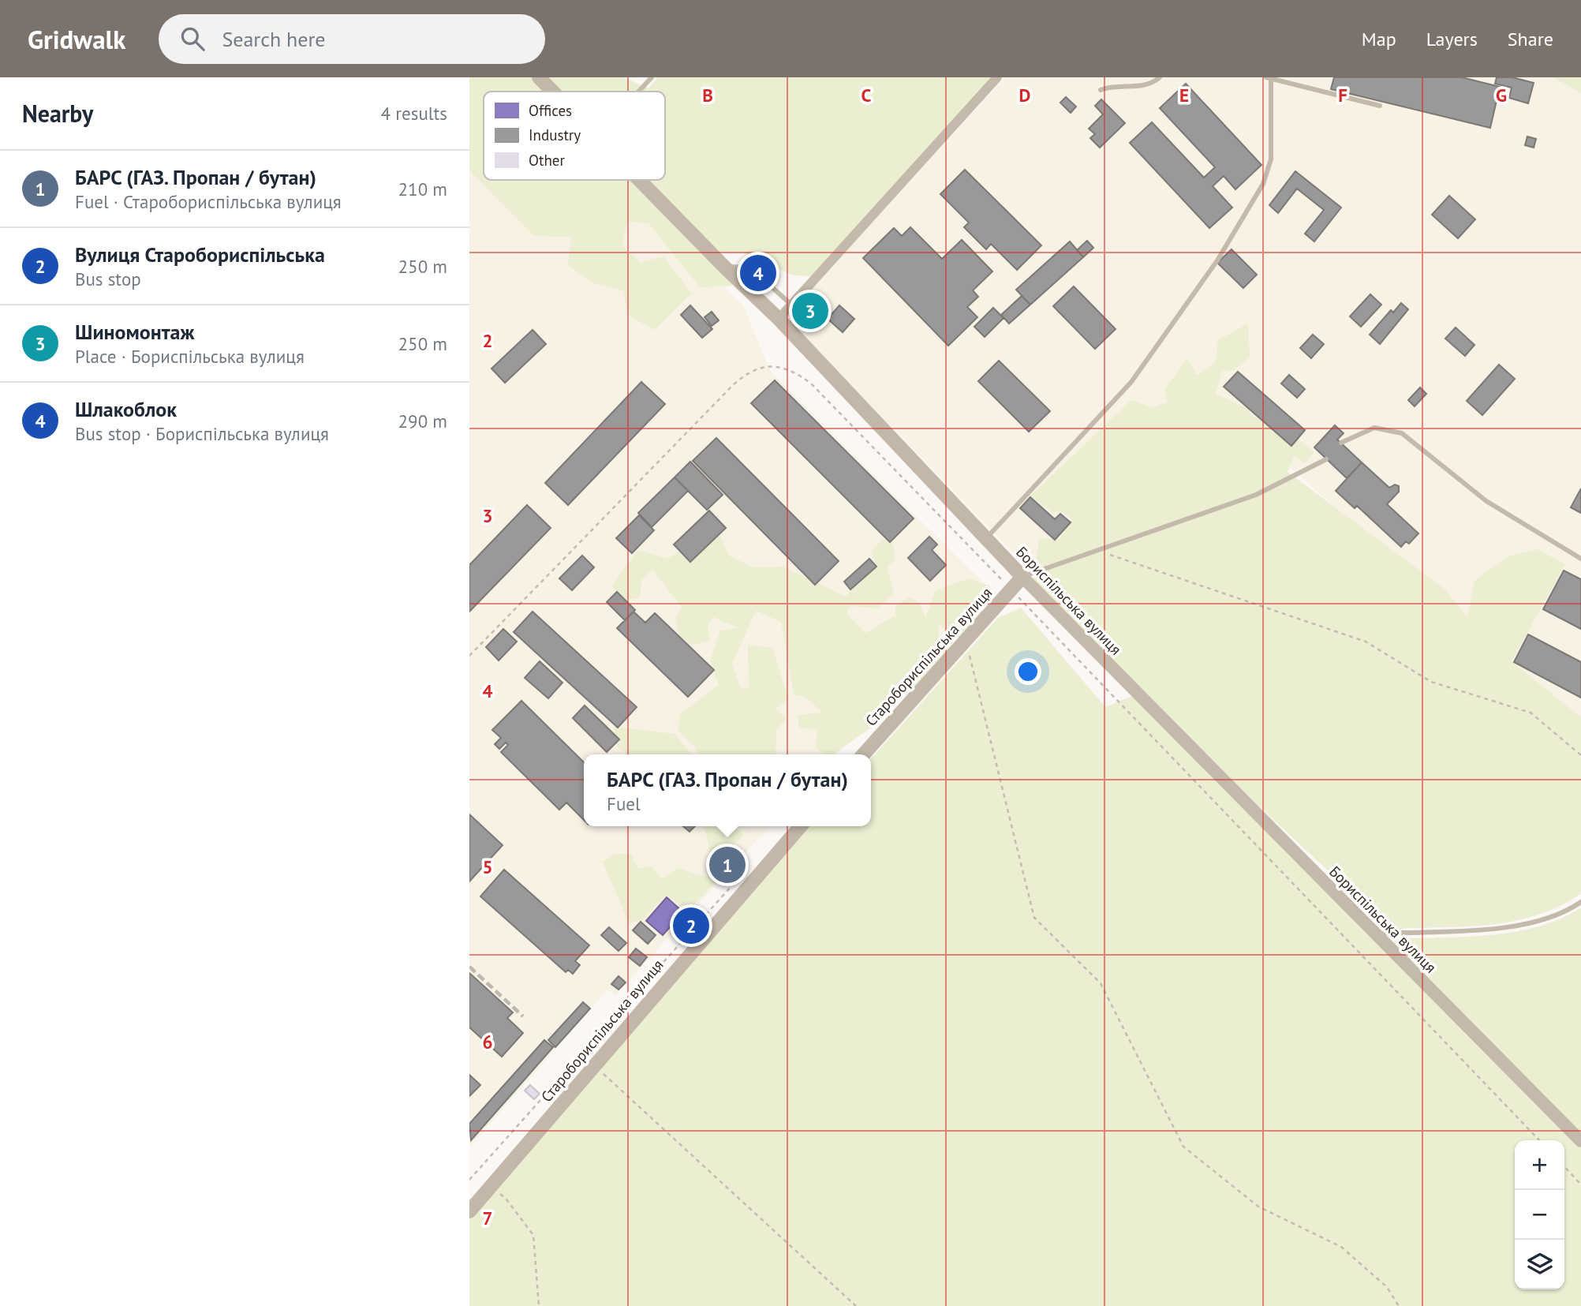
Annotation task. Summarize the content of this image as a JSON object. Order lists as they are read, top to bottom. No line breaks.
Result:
{"streets":{"main road":["Бориспільська вулиця","Старобориспільська вулиця"]},"crossings":[["Бориспільська вулиця","Старобориспільська вулиця"]],"legend":["Offices","Industry","Other"],"page":{"header":"Gridwalk","search":"Search here","nav":["Map","Layers","Share"],"heading":["Nearby","4 results"],"list":[{"mark":"1","name":"БАРС (ГАЗ. Пропан / бутан)","note":"Fuel · Старобориспільська вулиця","value":"210 m"},{"mark":"2","name":"Вулиця Старобориспільська","note":"Bus stop","value":"250 m"},{"mark":"3","name":"Шиномонтаж","note":"Place · Бориспільська вулиця","value":"250 m"},{"mark":"4","name":"Шлакоблок","note":"Bus stop · Бориспільська вулиця","value":"290 m"}],"pins":["4","3","1","2"],"popup":["БАРС (ГАЗ. Пропан / бутан)","Fuel"],"map_buttons":["+","−"]},"grid":{"columns":["B","C","D","E","F","G"],"rows":["2","3","4","5","6","7"]}}
